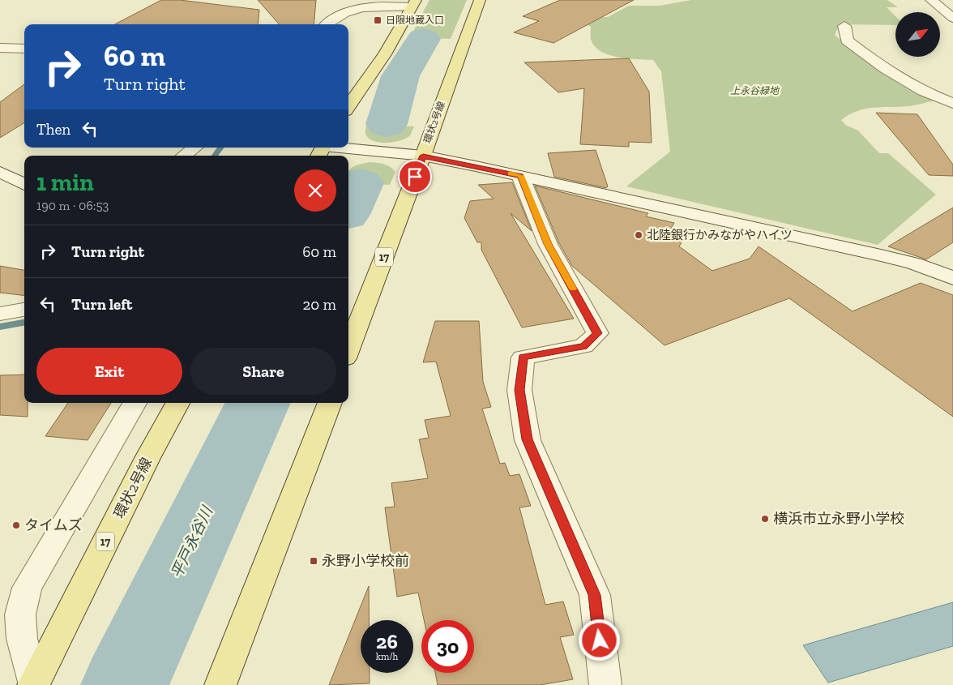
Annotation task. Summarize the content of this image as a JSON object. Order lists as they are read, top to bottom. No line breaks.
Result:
{"streets":{"main road":["環状2号線","17"]},"water":["平戸永谷川"],"parks":["上永谷緑地"],"places":{"transit":["日限地蔵入口","永野小学校前"],"other":["北陸銀行かみながやハイツ","横浜市立永野小学校","タイムズ"]},"north":"top right","page":{"turn":["60 m","Turn right"],"then":"Then","heading":["1 min","190 m · 06:53"],"list":[{"name":"Turn right","value":"60 m"},{"name":"Turn left","value":"20 m"}],"buttons":["Exit","Share"],"speed":"26 km/h","limit":"30"}}
